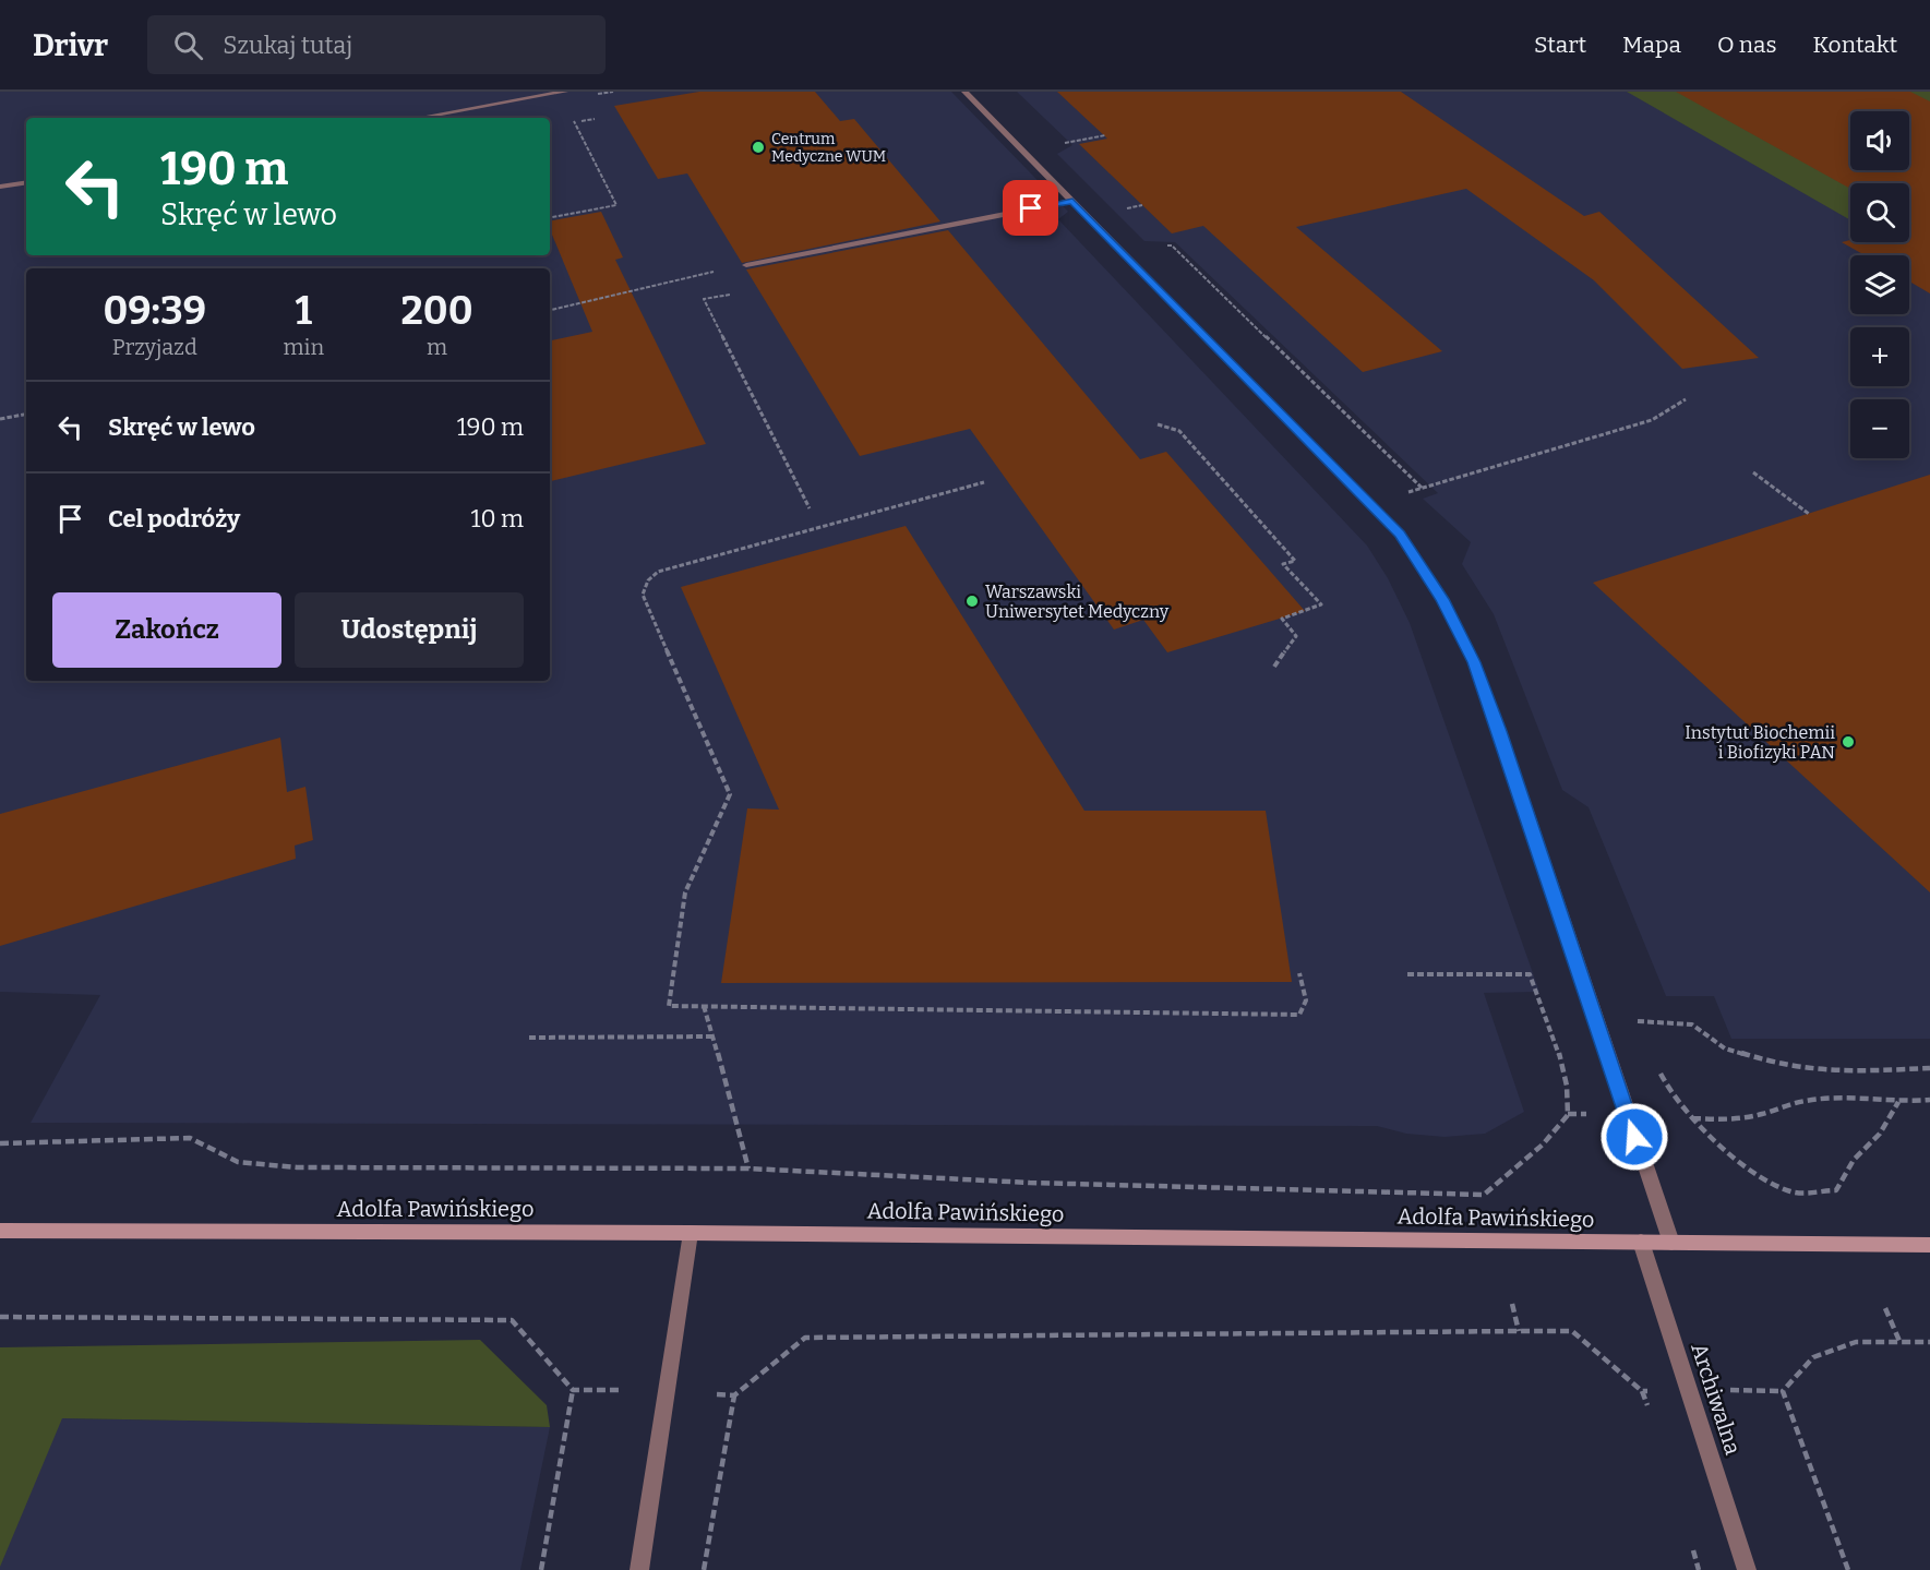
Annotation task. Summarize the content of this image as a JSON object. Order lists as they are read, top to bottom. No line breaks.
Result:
{"streets":{"street":["Adolfa Pawińskiego","Archiwalna"]},"crossings":[["Adolfa Pawińskiego","Archiwalna"]],"places":["Centrum Medyczne WUM","Warszawski Uniwersytet Medyczny","Instytut Biochemii i Biofizyki PAN"],"page":{"header":"Drivr","search":"Szukaj tutaj","nav":["Start","Mapa","O nas","Kontakt"],"map_buttons":["+","−"],"turn":["190 m","Skręć w lewo"],"eta":["09:39","Przyjazd","1","min","200","m"],"list":[{"name":"Skręć w lewo","value":"190 m"},{"name":"Cel podróży","value":"10 m"}],"buttons":["Zakończ","Udostępnij"]}}
